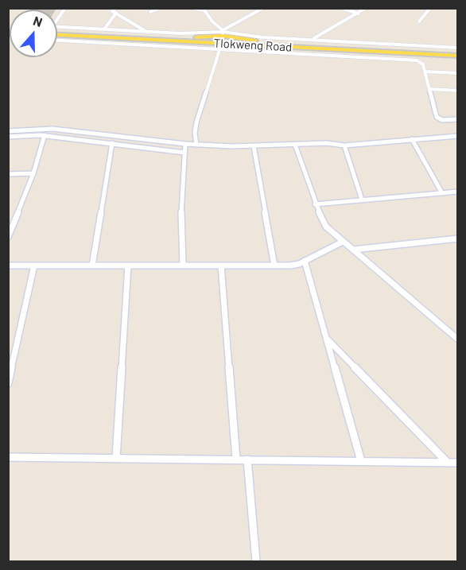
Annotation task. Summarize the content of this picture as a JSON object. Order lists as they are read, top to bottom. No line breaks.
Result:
{"streets":{"main road":["Tlokweng Road"]},"north":"top"}
